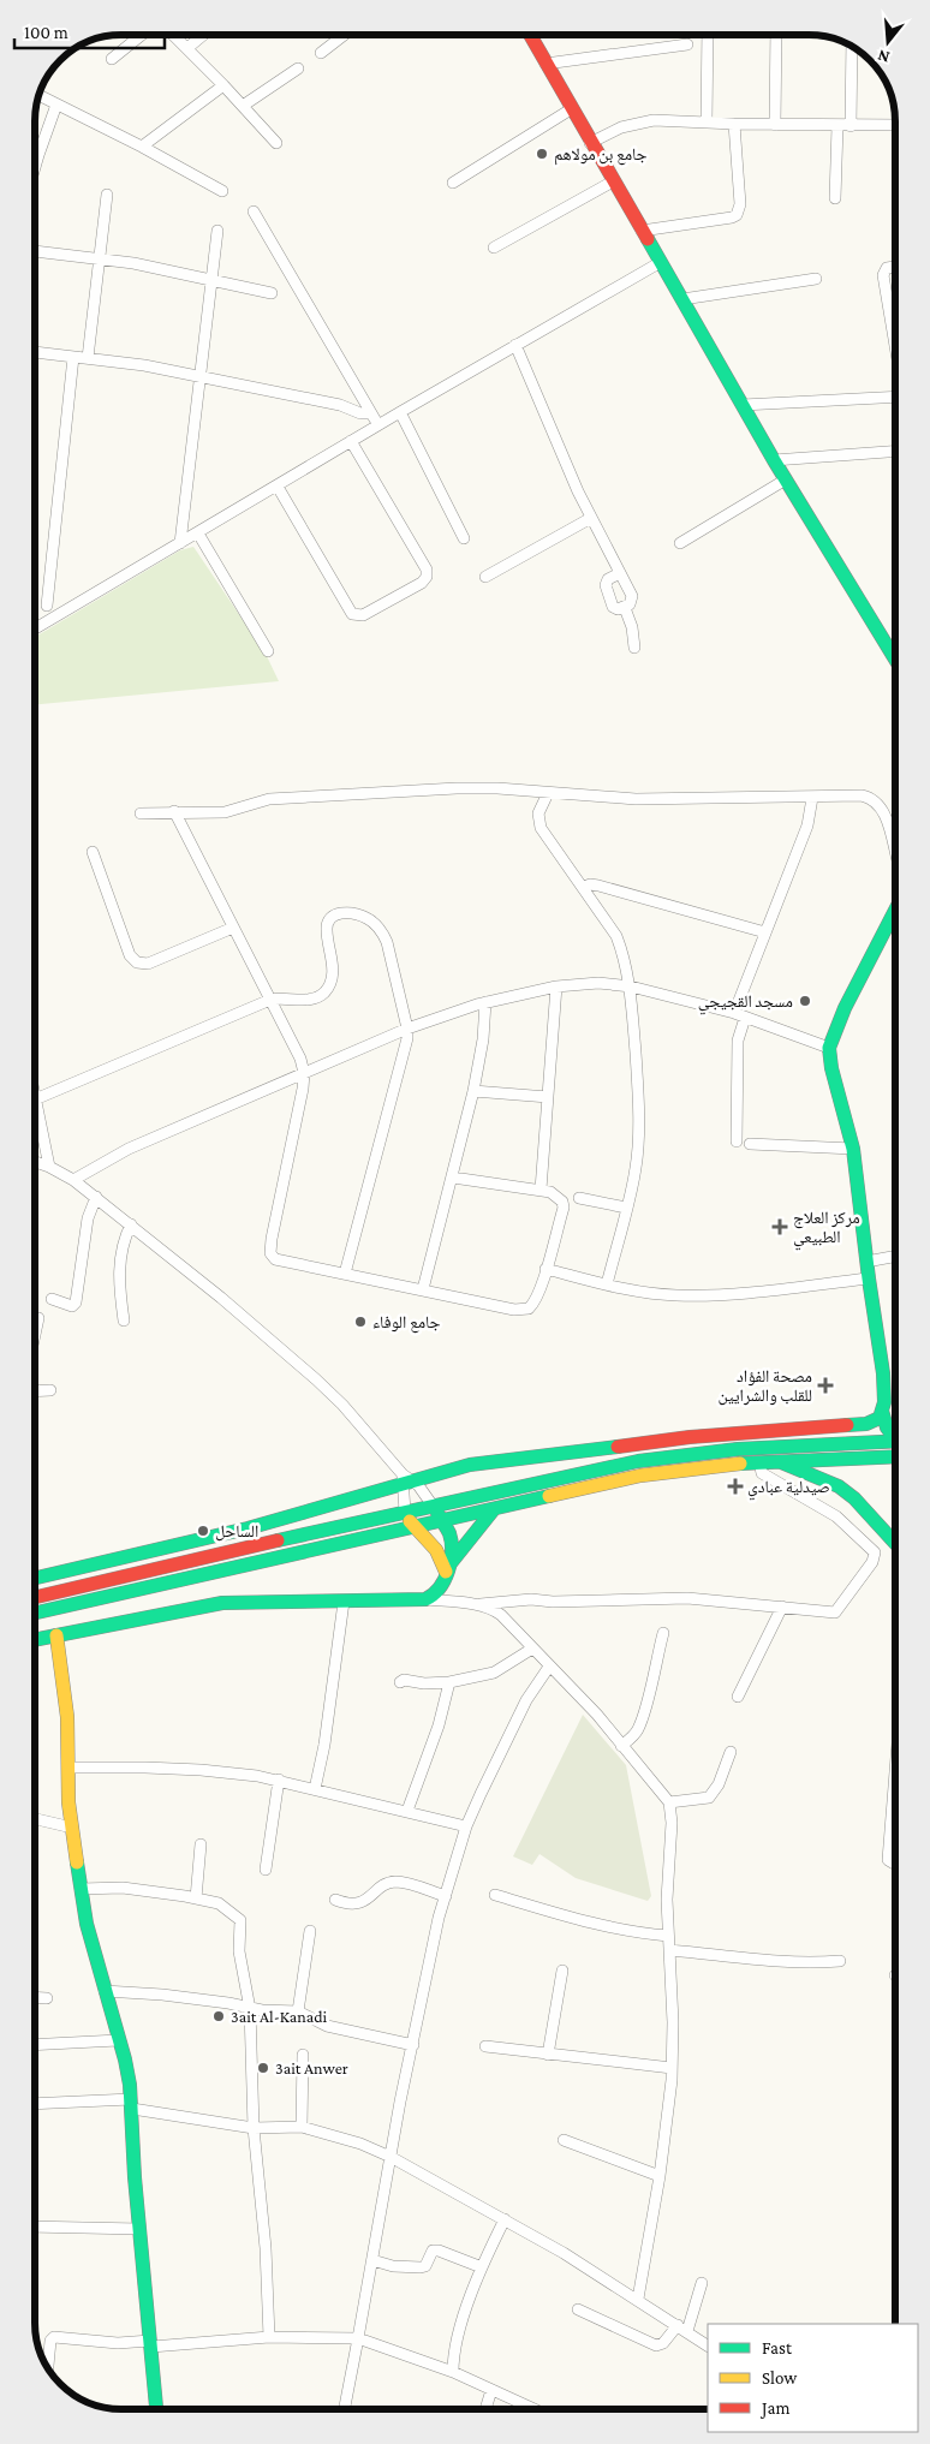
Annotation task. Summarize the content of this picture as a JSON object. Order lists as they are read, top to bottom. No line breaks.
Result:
{"places":{"other":["جامع بن مولاهم","مسجد القجيجي","جامع الوفاء","الساحل","3ait Al-Kanadi","3ait Anwer"],"health":["مركز العلاج الطبيعي","مصحة الفؤاد للقلب والشرايين","صيدلية عبادي"]},"legend":["Fast","Slow","Jam"],"scale_bar":"100 m","north":"bottom"}
